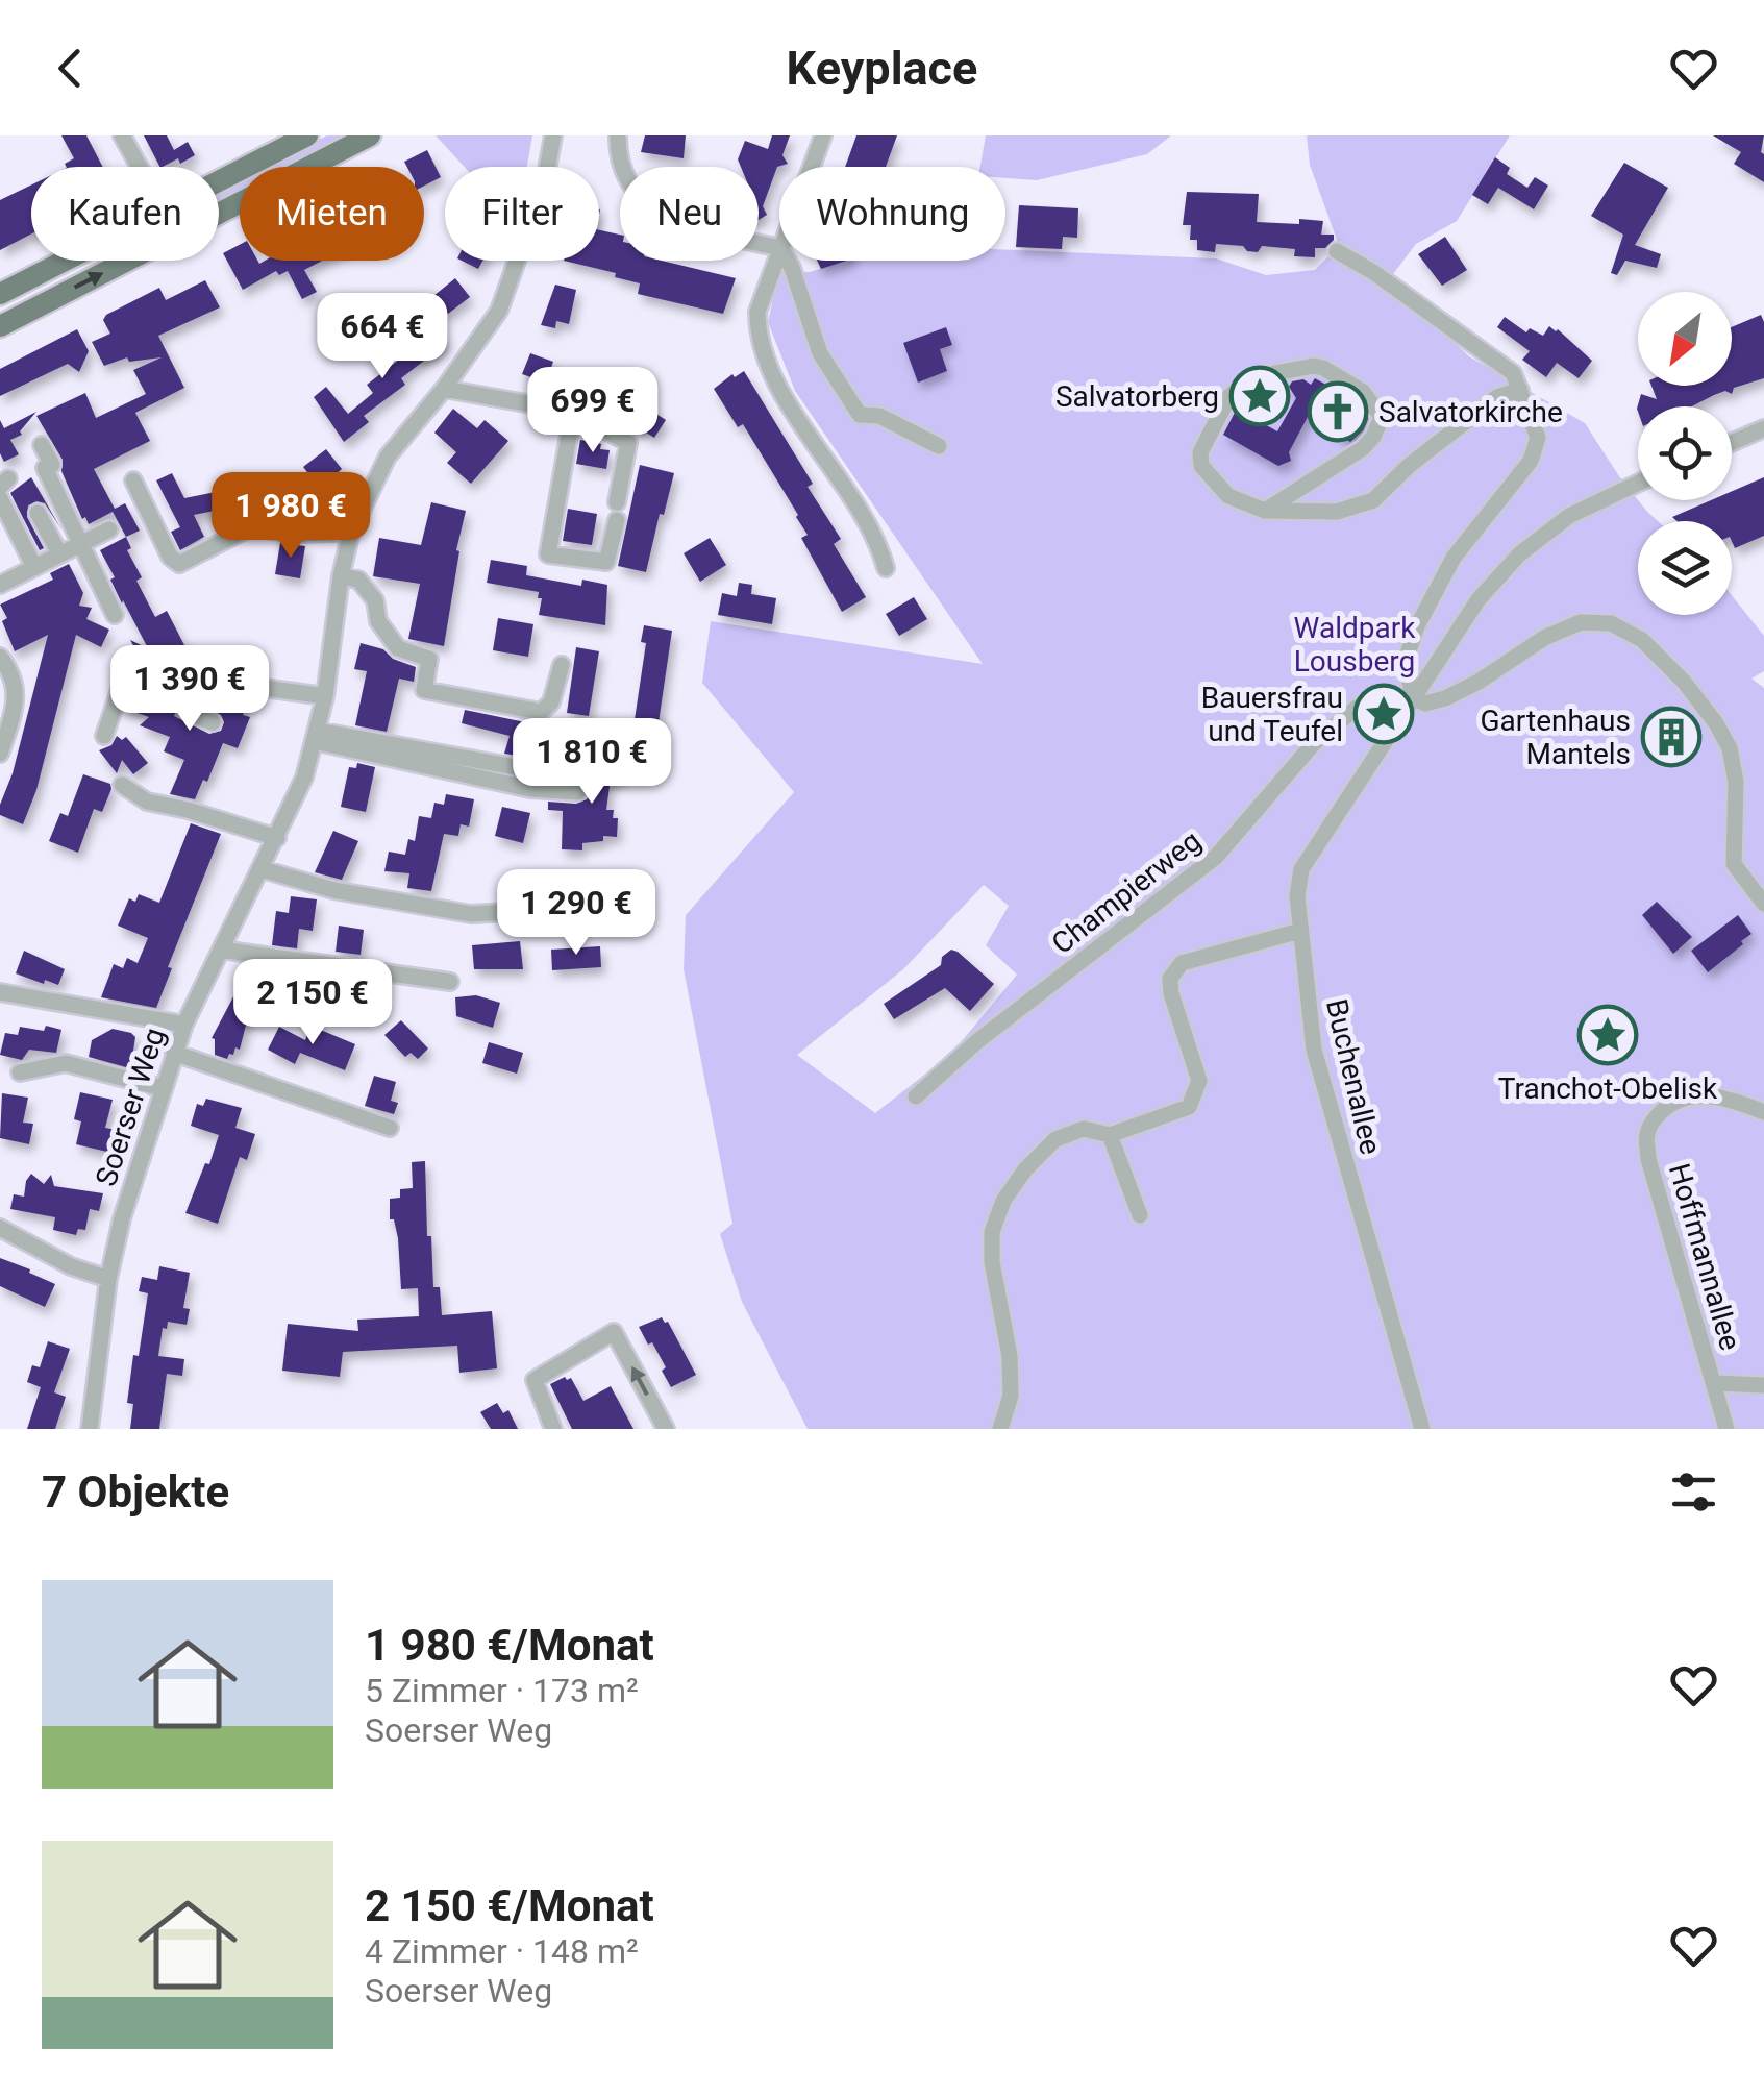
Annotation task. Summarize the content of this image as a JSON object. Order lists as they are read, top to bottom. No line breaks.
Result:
{"streets":{"street":["Champierweg","Buchenallee","Soerser Weg","Hoffmannallee"]},"crossings":[["Champierweg","Buchenallee"]],"parks":["Waldpark Lousberg"],"places":{"place":["Salvatorberg","Bauersfrau und Teufel","Tranchot-Obelisk"],"church":["Salvatorkirche"],"building":["Gartenhaus Mantels"]},"north":"bottom left","page":{"header":"Keyplace","chip":["Kaufen","Mieten","Filter","Neu","Wohnung"],"price":["664 €","699 €","1 980 €","1 390 €","1 810 €","1 290 €","2 150 €"],"heading":"7 Objekte","list":[{"name":"1 980 €/Monat","note":"5 Zimmer · 173 m² · Soerser Weg"},{"name":"2 150 €/Monat","note":"4 Zimmer · 148 m² · Soerser Weg"}]}}
